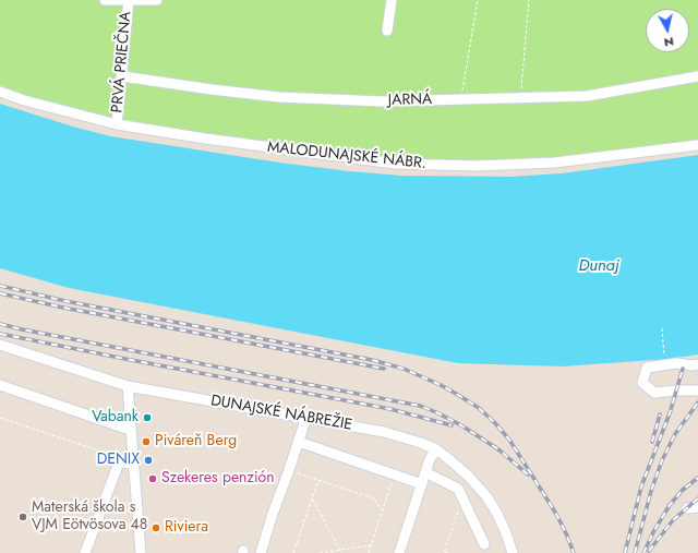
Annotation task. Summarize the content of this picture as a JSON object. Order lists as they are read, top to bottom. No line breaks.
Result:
{"streets":{"street":["PRVÁ PRIEČNA","JARNÁ","MALODUNAJSKÉ NÁBR.","DUNAJSKÉ NÁBREŽIE"]},"crossings":[["PRVÁ PRIEČNA","JARNÁ"],["PRVÁ PRIEČNA","MALODUNAJSKÉ NÁBR."]],"water":["Dunaj"],"places":["Vabank","Piváreň Berg","DENIX","Szekeres penzión","Materská škola s VJM Eötvösova 48","Riviera"],"north":"bottom"}
